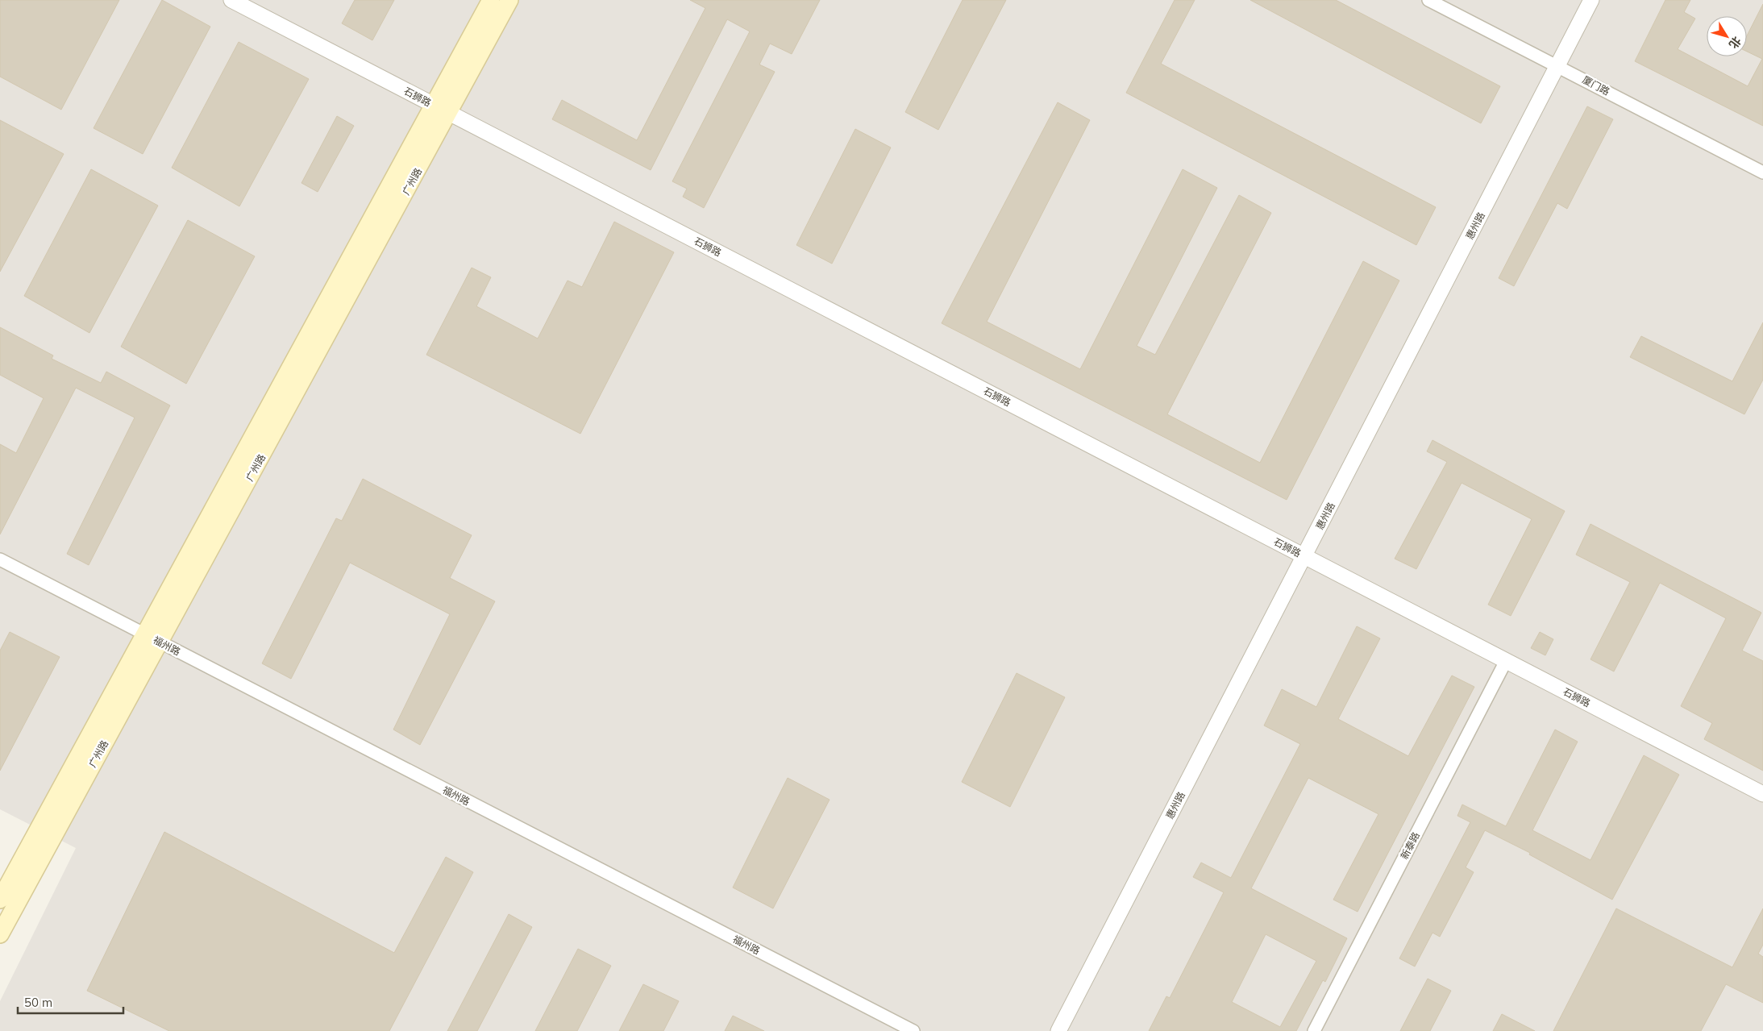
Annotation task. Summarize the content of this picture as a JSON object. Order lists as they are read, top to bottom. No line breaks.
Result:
{"streets":{"main road":["广州路"],"street":["厦门路","石狮路","惠州路","福州路","新泰路"]},"crossings":[["石狮路","广州路"],["石狮路","新泰路"],["广州路","福州路"]],"scale_bar":"50 m","north":"bottom right"}
